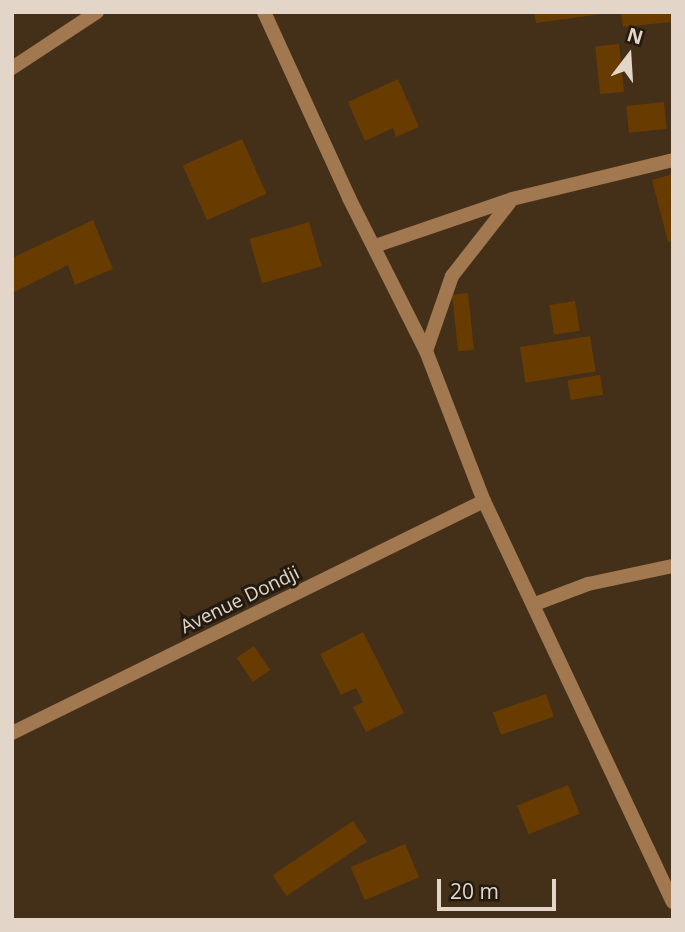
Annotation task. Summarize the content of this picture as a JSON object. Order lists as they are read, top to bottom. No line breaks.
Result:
{"streets":{"street":["Avenue Dondji"]},"scale_bar":"20 m","north":"top"}
